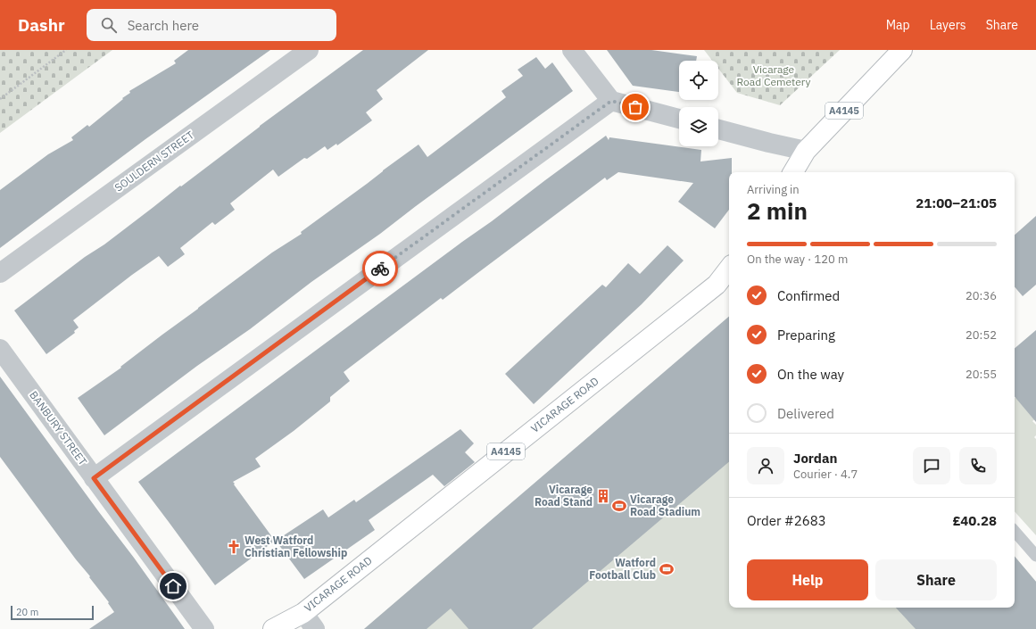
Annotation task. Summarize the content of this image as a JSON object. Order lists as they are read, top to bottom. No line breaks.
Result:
{"streets":{"main road":["A4145","VICARAGE ROAD"],"street":["SOULDERN STREET","BANBURY STREET"]},"parks":["Vicarage Road Cemetery"],"places":{"building":["Vicarage Road Stand"],"sports":["Vicarage Road Stadium","Watford Football Club"],"church":["West Watford Christian Fellowship"]},"scale_bar":"20 m","page":{"header":"Dashr","search":"Search here","nav":["Map","Layers","Share"],"heading":["2 min","Arriving in","21:00–21:05"],"panel":["Jordan","Courier · 4.7","Order #2683","£40.28"],"bar":"On the way · 120 m","list":[["Confirmed","20:36"],["Preparing","20:52"],["On the way","20:55"],"Delivered"],"buttons":["Help","Share"],"scale":"20 m"}}
